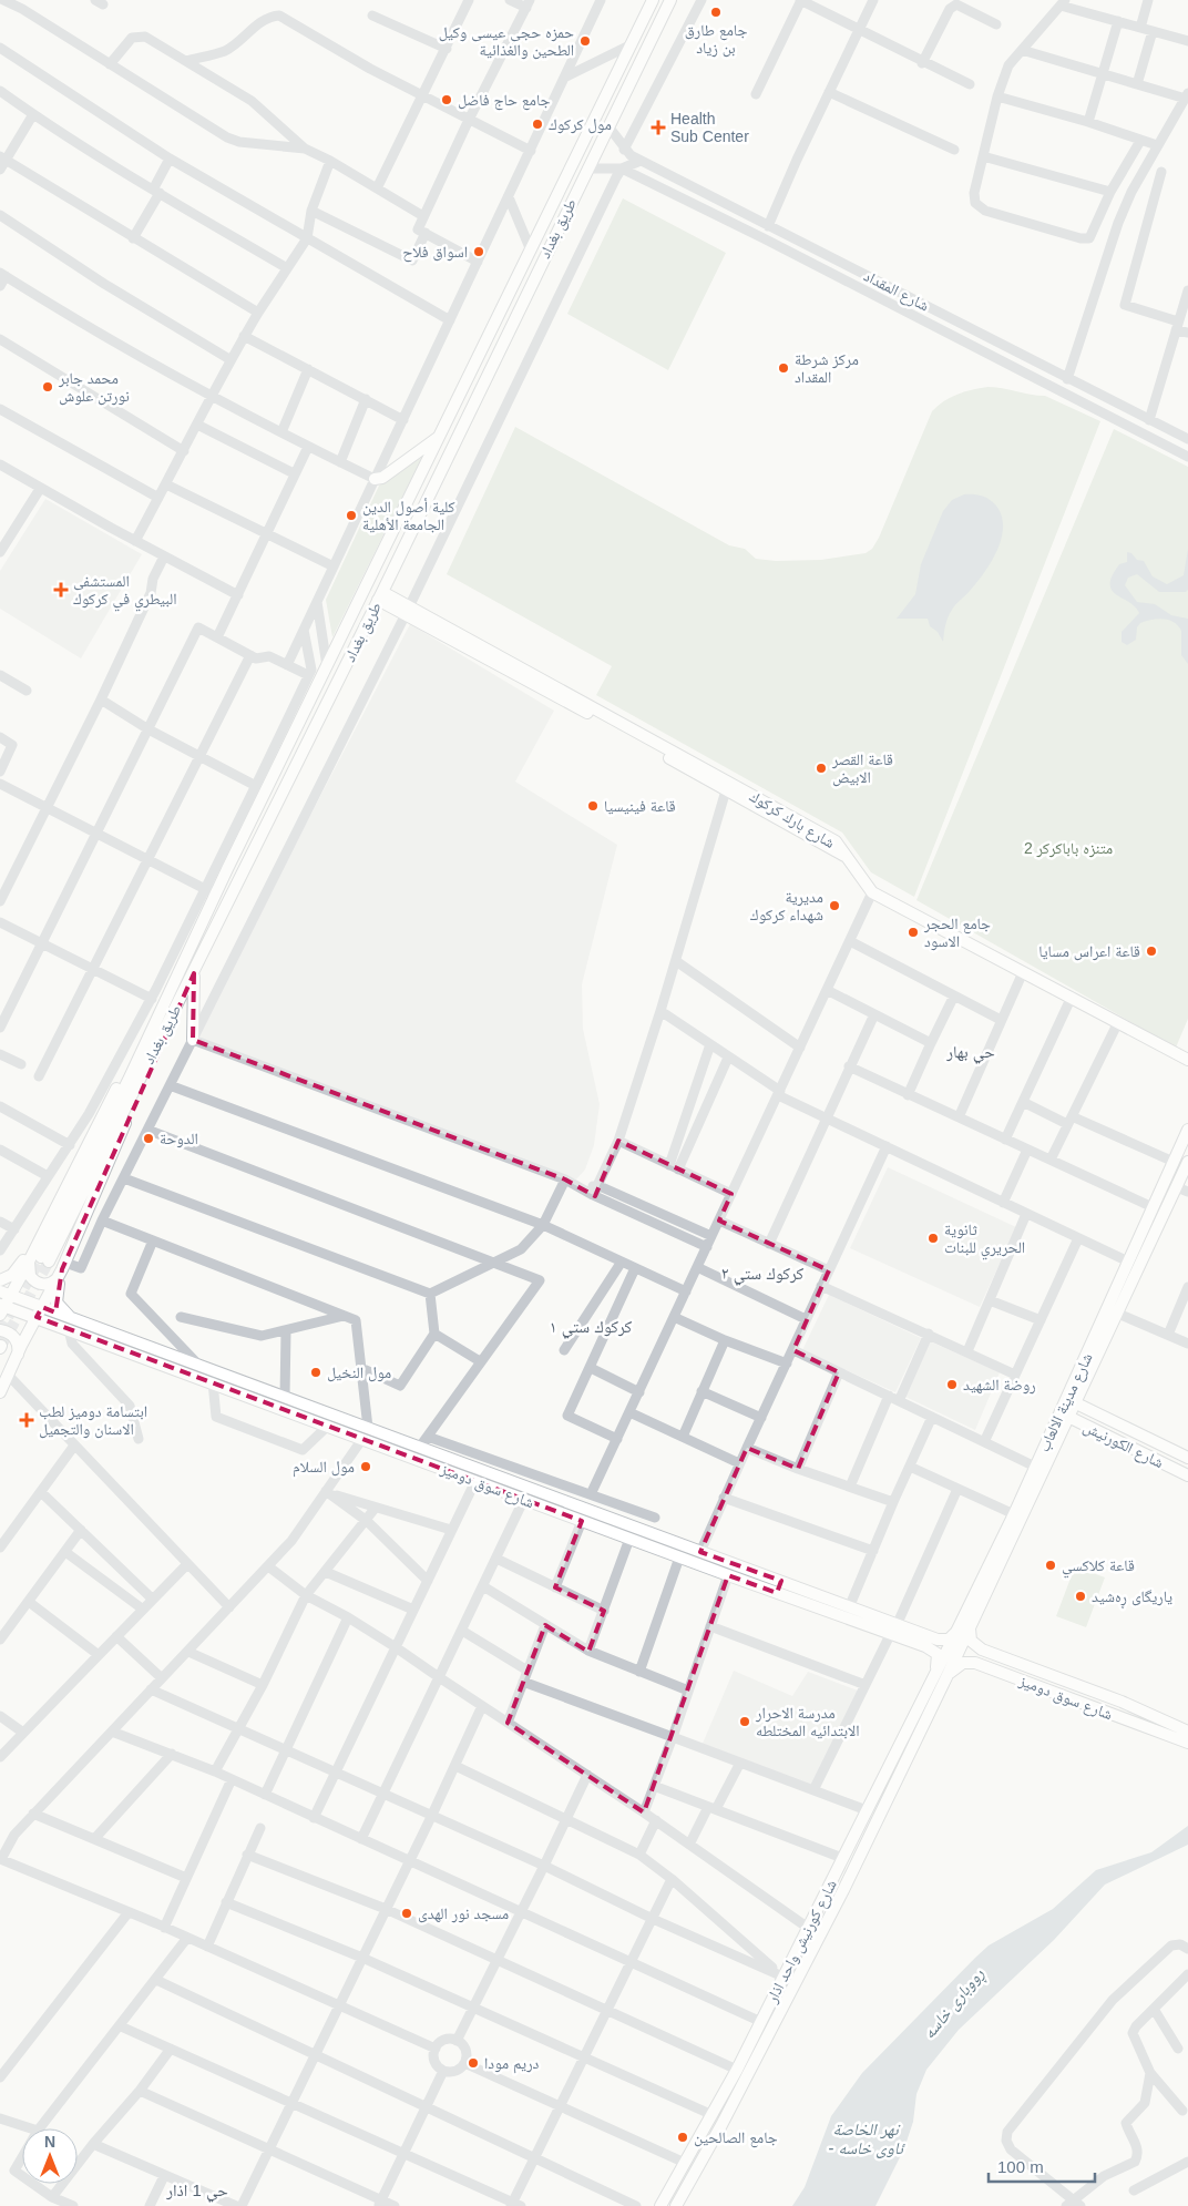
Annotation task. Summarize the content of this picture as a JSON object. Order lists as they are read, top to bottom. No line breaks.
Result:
{"streets":{"main road":["طريق بغداد","شارع بارك كركوك","شارع مدينة الالعاب","شارع الكورنيش","شارع سوق دوميز","شارع كورنيش واحد اذار"],"street":["شارع المقداد"]},"crossings":[["طريق بغداد","شارع المقداد"],["طريق بغداد","شارع بارك كركوك"],["شارع مدينة الالعاب","شارع الكورنيش"],["شارع مدينة الالعاب","شارع سوق دوميز"],["شارع مدينة الالعاب","شارع كورنيش واحد اذار"],["شارع سوق دوميز","شارع كورنيش واحد اذار"]],"districts":["حي بهار","كركوك ستي ٢","كركوك ستي ١","حي 1 اذار"],"water":["ڕووباری خاسە","نهر الخاصة - ئاوی خاسە"],"parks":["متنزه باباكركر 2"],"places":{"other":["جامع طارق بن زياد","حمزه حجي عيسى وكيل الطحين والغذائية","جامع حاج فاضل","مول كركوك","اسواق فلاح","مركز شرطة المقداد","محمد جابر نورتن علوش","كلية أصول الدين الجامعة الأهلية","قاعة القصر الابيض","قاعة فينيسيا","مديرية شهداء كركوك","جامع الحجر الاسود","قاعة اعراس مسايا","الدوحة","ثانوية الحريري للبنات","مول النخيل","روضة الشهيد","مول السلام","قاعة كلاكسي","یاریگای ڕەشید","مدرسة الاحرار الابتدائيه المختلطه","مسجد نور الهدى","دريم مودا","جامع الصالحين"],"health":["Health Sub Center","المستشفى البيطري في كركوك","ابتسامة دوميز لطب الاسنان والتجميل"]},"scale_bar":"100 m","north":"top"}
